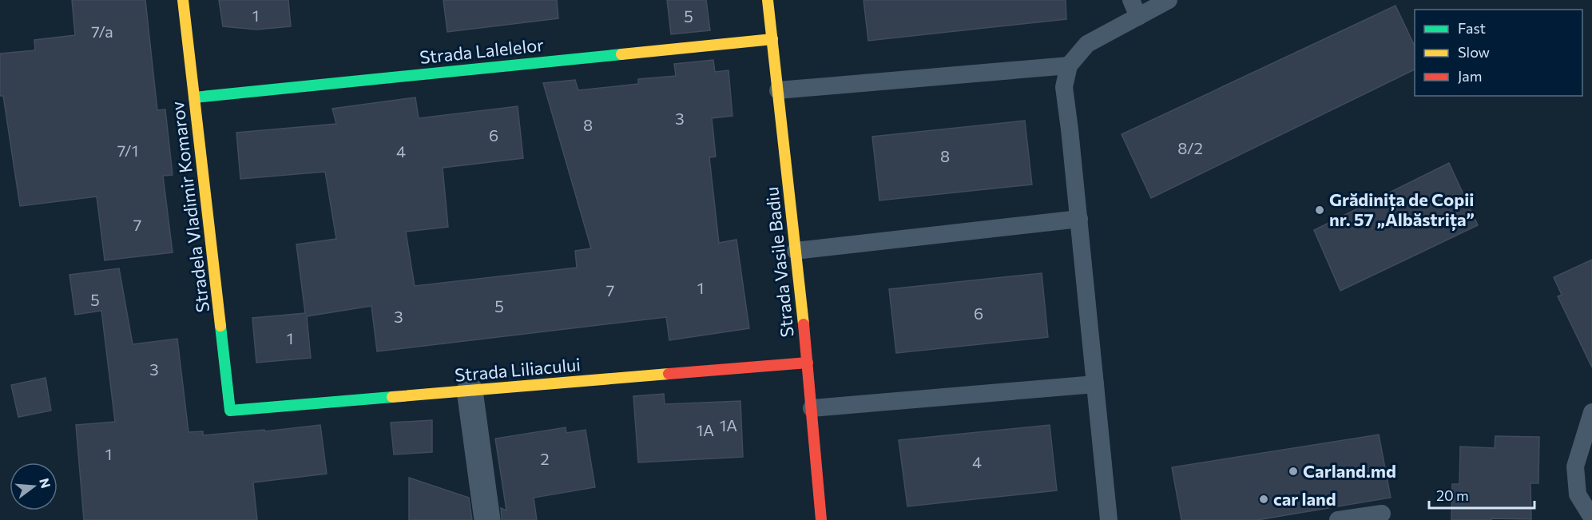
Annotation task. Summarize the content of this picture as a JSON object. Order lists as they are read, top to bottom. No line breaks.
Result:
{"streets":{"street":["Strada Lalelelor","Stradela Vladimir Komarov","Strada Vasile Badiu","Strada Liliacului"]},"crossings":[["Strada Lalelelor","Stradela Vladimir Komarov"],["Strada Lalelelor","Strada Vasile Badiu"],["Stradela Vladimir Komarov","Strada Liliacului"],["Strada Vasile Badiu","Strada Liliacului"]],"places":["Grădinița de Copii nr. 57 „Albăstrița”","Carland.md","car land"],"house_numbers":["1","5","7/a","3","8","6","8/2","7/1","4","8","7","1","7","5","5","6","3","1","3","1A","1A","1","2","4"],"legend":["Fast","Slow","Jam"],"scale_bar":"20 m","north":"right"}
